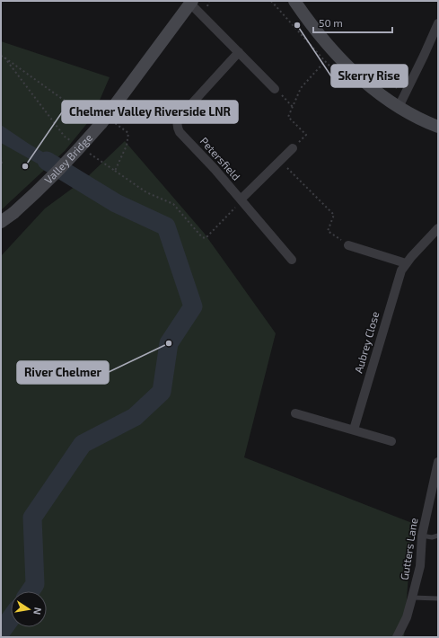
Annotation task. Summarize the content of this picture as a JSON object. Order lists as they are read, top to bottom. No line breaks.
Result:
{"streets":{"street":["Valley Bridge","Petersfield","Aubrey Close","Gutters Lane"]},"places":["Skerry Rise","Chelmer Valley Riverside LNR","River Chelmer"],"scale_bar":"50 m","north":"right"}
